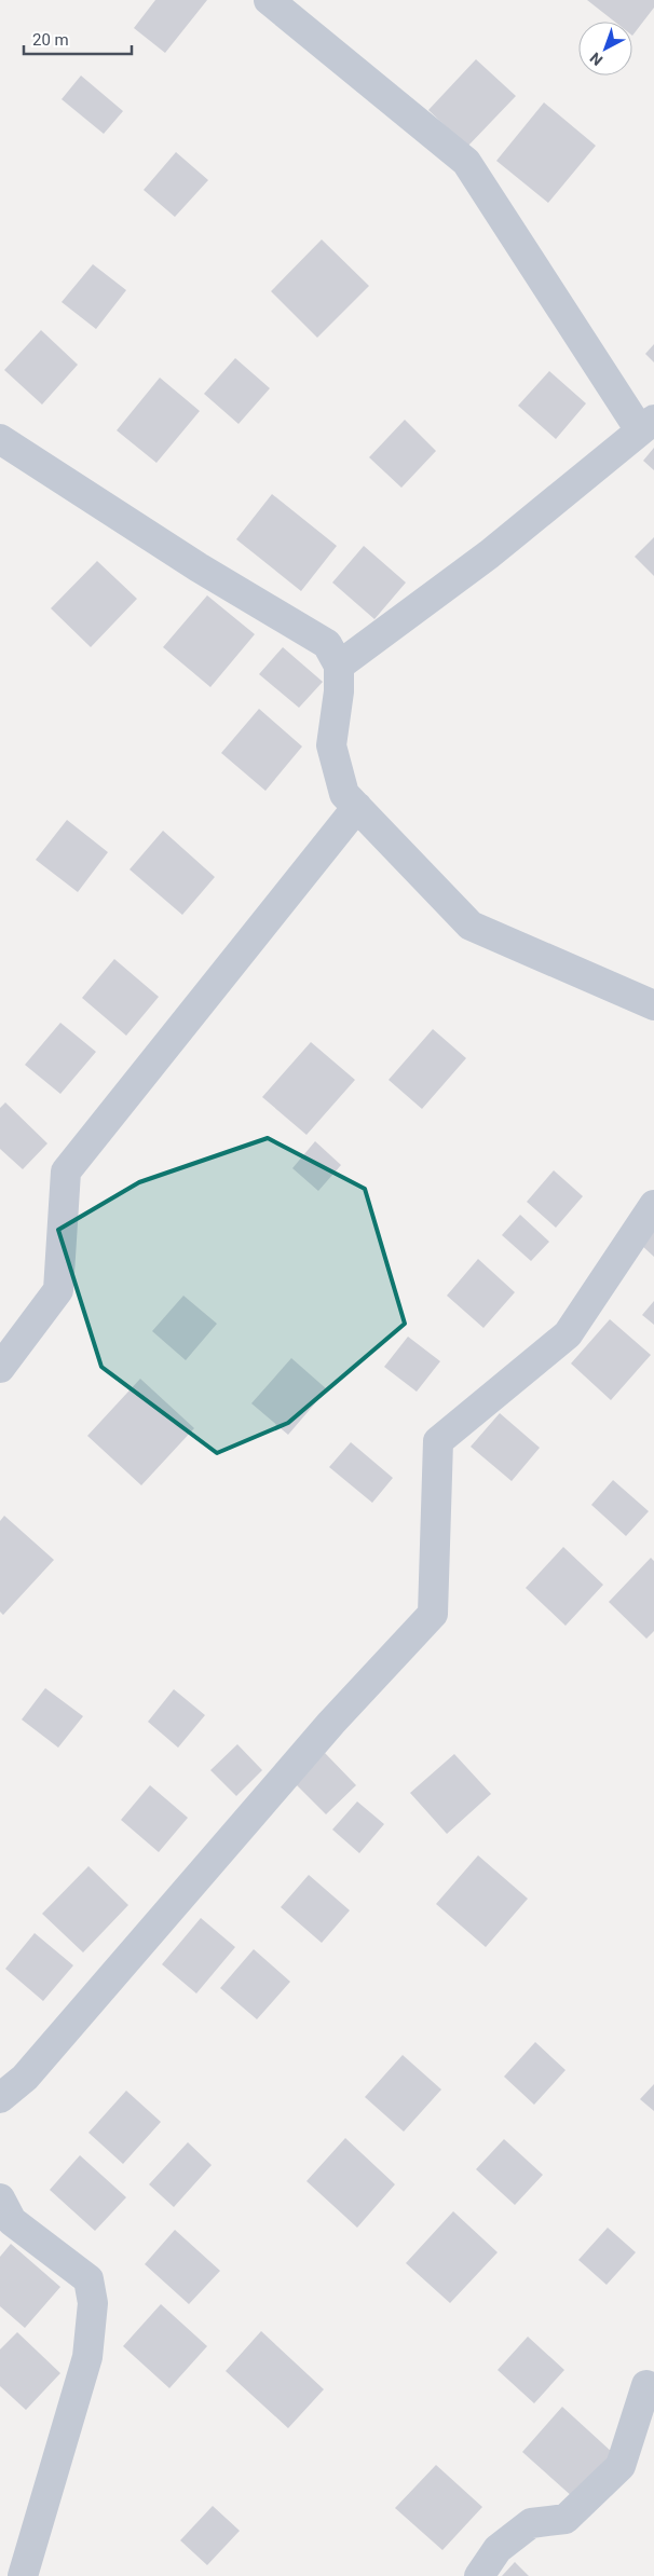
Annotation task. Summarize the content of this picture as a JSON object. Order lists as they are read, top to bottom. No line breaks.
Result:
{"scale_bar":"20 m","north":"bottom left"}
